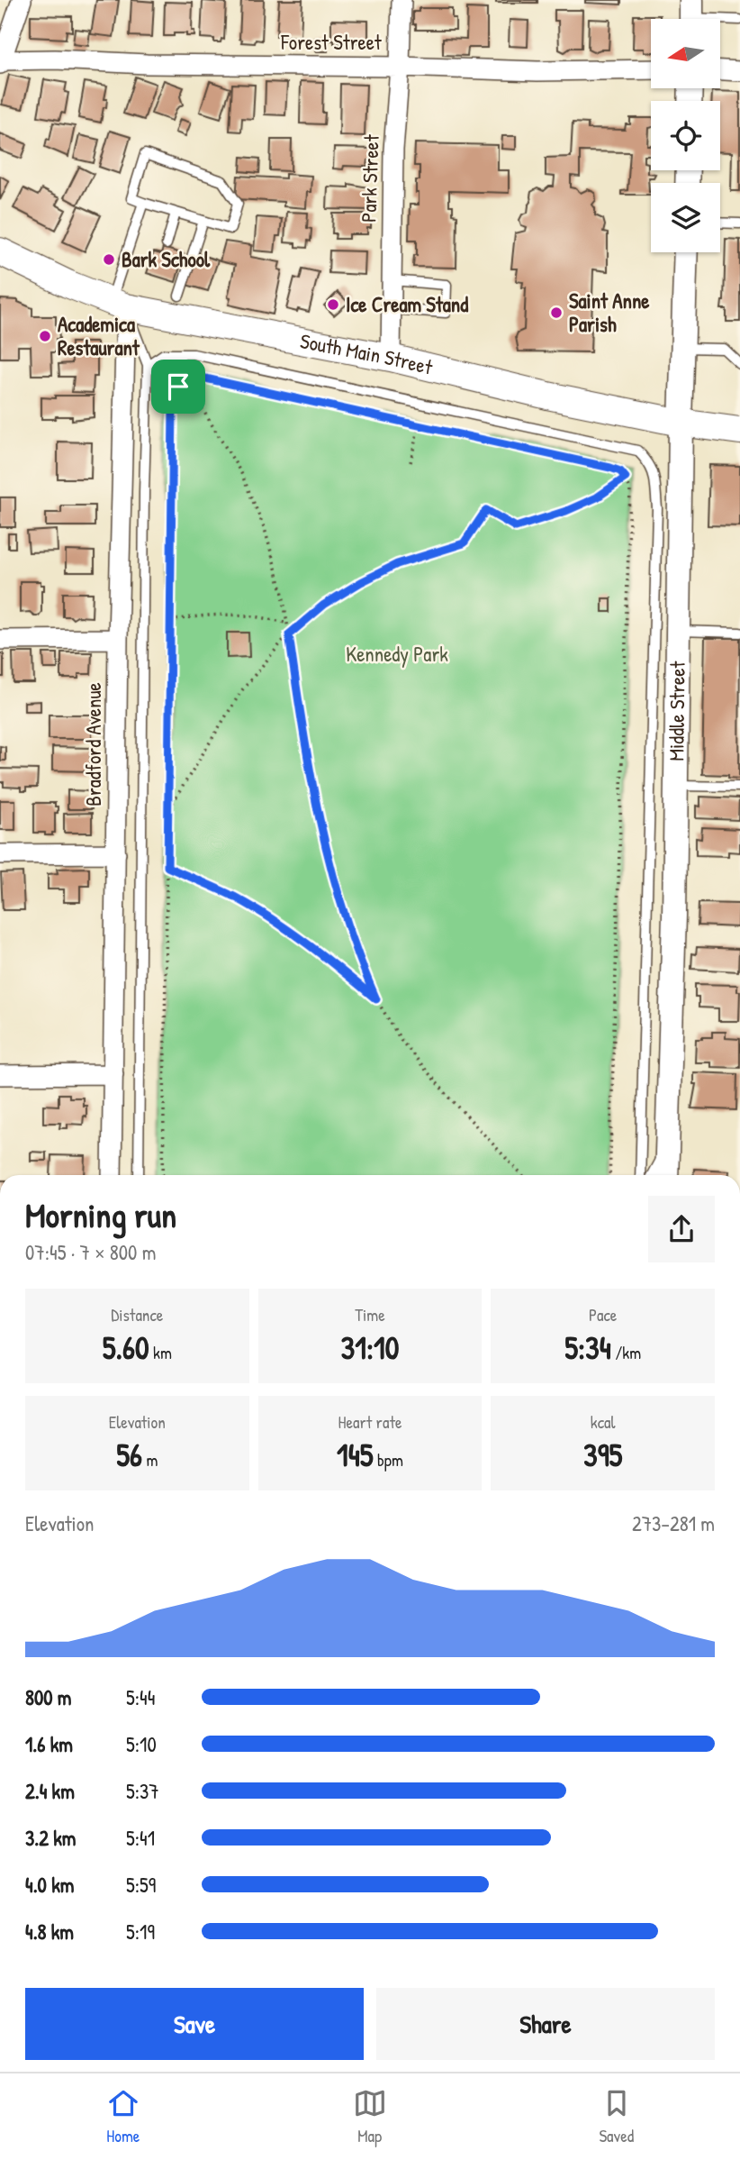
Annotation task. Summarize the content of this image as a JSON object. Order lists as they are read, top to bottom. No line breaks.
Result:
{"streets":{"main road":["South Main Street"],"street":["Forest Street","Park Street","Middle Street","Bradford Avenue"]},"crossings":[["Forest Street","Park Street"],["Park Street","South Main Street"],["South Main Street","Middle Street"],["South Main Street","Bradford Avenue"]],"parks":["Kennedy Park"],"places":["Bark School","Ice Cream Stand","Saint Anne Parish","Academica Restaurant"],"north":"left","page":{"heading":["Morning run","07:45 · 7 × 800 m"],"stats":[["Distance","5.60 km"],["Time","31:10"],["Pace","5:34 /km"],["Elevation","56 m"],["Heart rate","145 bpm"],["kcal","395"]],"chart":["Elevation","273–281 m"],"list":[{"name":"800 m","note":"5:44"},{"name":"1.6 km","note":"5:10"},{"name":"2.4 km","note":"5:37"},{"name":"3.2 km","note":"5:41"},{"name":"4.0 km","note":"5:59"},{"name":"4.8 km","note":"5:19"}],"buttons":["Save","Share"],"tabs":["Home","Map","Saved"]}}
